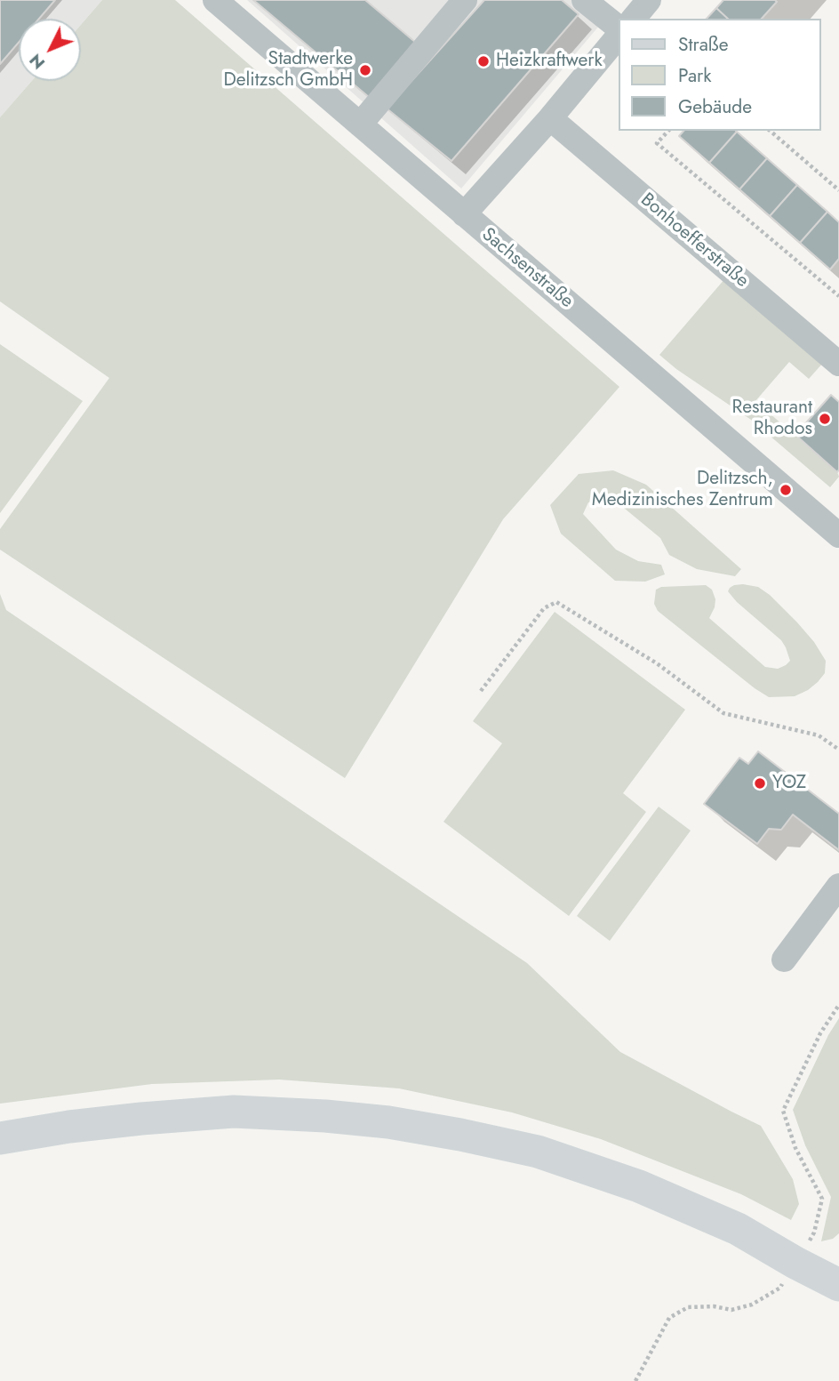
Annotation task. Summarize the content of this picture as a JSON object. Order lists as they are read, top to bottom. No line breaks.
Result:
{"streets":{"street":["Bonhoefferstraße","Sachsenstraße"]},"places":["Heizkraftwerk","Stadtwerke Delitzsch GmbH","Restaurant Rhodos","Delitzsch, Medizinisches Zentrum","YOZ"],"legend":["Straße","Park","Gebäude"],"north":"bottom left"}
